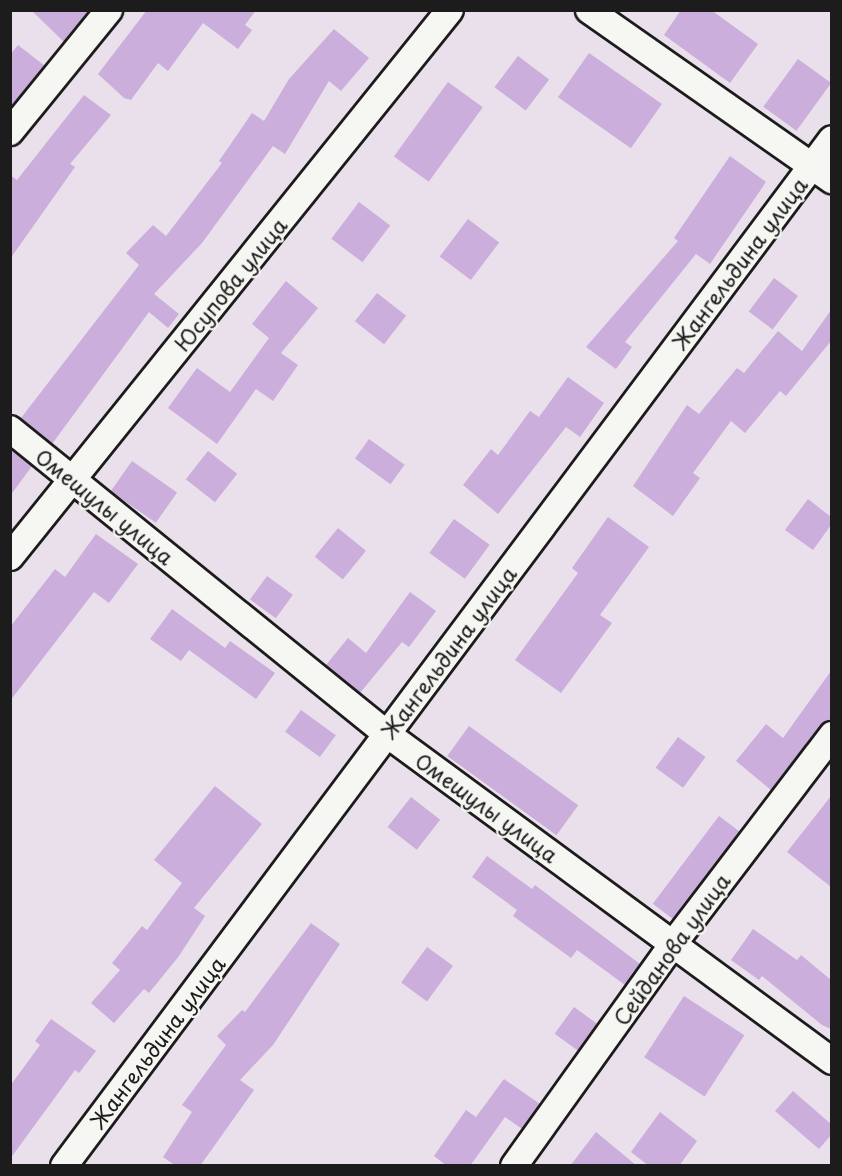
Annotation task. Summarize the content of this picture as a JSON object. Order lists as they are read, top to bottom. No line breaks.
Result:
{"streets":{"street":["Жангельдина улица","Юсупова улица","Омешулы улица","Сейданова улица"]},"crossings":[["Жангельдина улица","Омешулы улица"],["Юсупова улица","Омешулы улица"],["Омешулы улица","Сейданова улица"]]}
